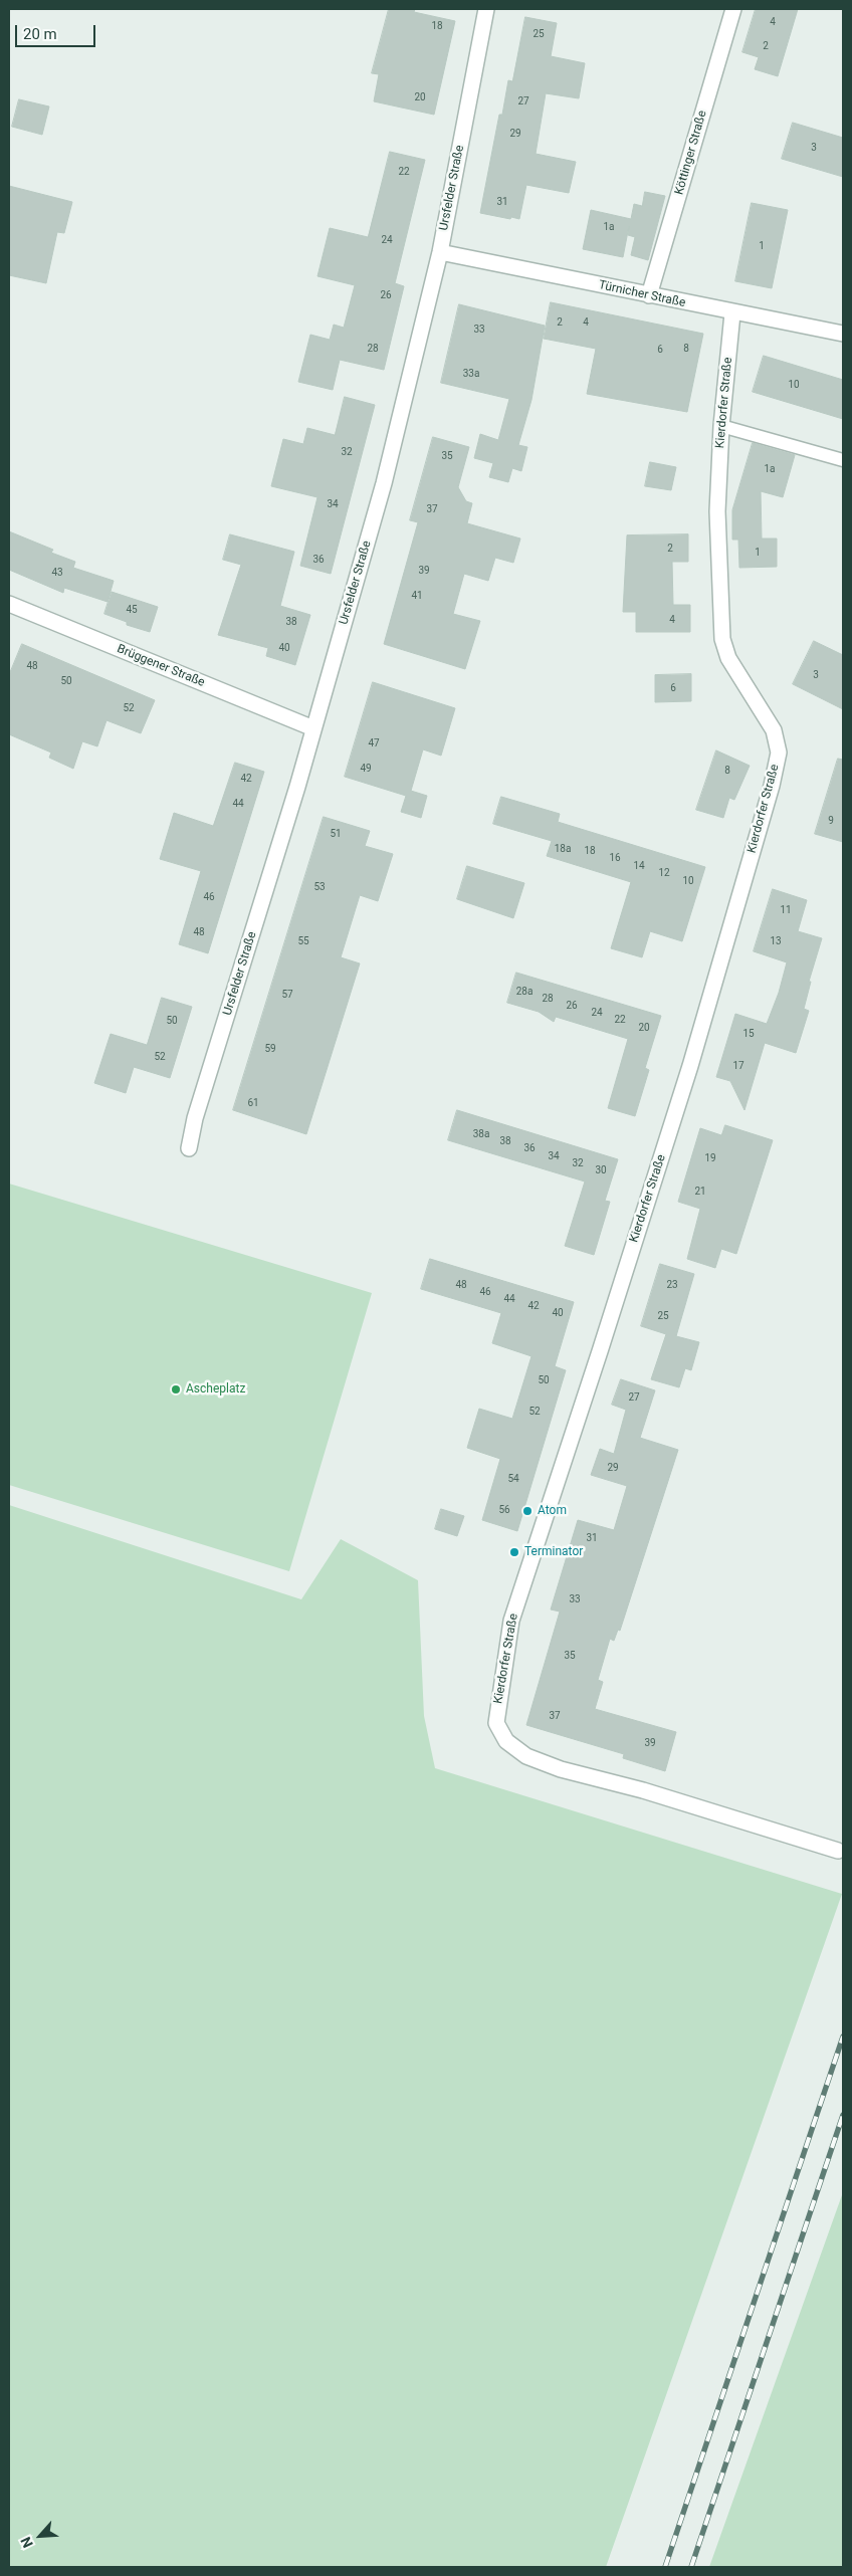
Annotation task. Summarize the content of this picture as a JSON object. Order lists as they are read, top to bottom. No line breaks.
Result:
{"streets":{"street":["Köttinger Straße","Ursfelder Straße","Türnicher Straße","Kierdorfer Straße","Brüggener Straße"]},"crossings":[["Köttinger Straße","Türnicher Straße"],["Ursfelder Straße","Türnicher Straße"],["Ursfelder Straße","Brüggener Straße"],["Türnicher Straße","Kierdorfer Straße"]],"places":["Ascheplatz","Atom","Terminator"],"house_numbers":["4","18","25","2","20","27","29","3","22","31","1a","24","1","26","2","4","33","28","8","6","33a","10","32","35","1a","34","37","2","1","36","39","43","41","45","4","38","40","48","3","50","6","52","47","49","8","42","44","9","51","18a","18","16","14","12","10","53","46","11","48","55","13","28a","57","28","26","24","22","50","20","15","59","52","17","61","38a","38","36","34","19","32","30","21","48","23","46","44","42","40","25","50","27","52","29","54","56","31","33","35","37","39"],"scale_bar":"20 m","north":"bottom left"}
